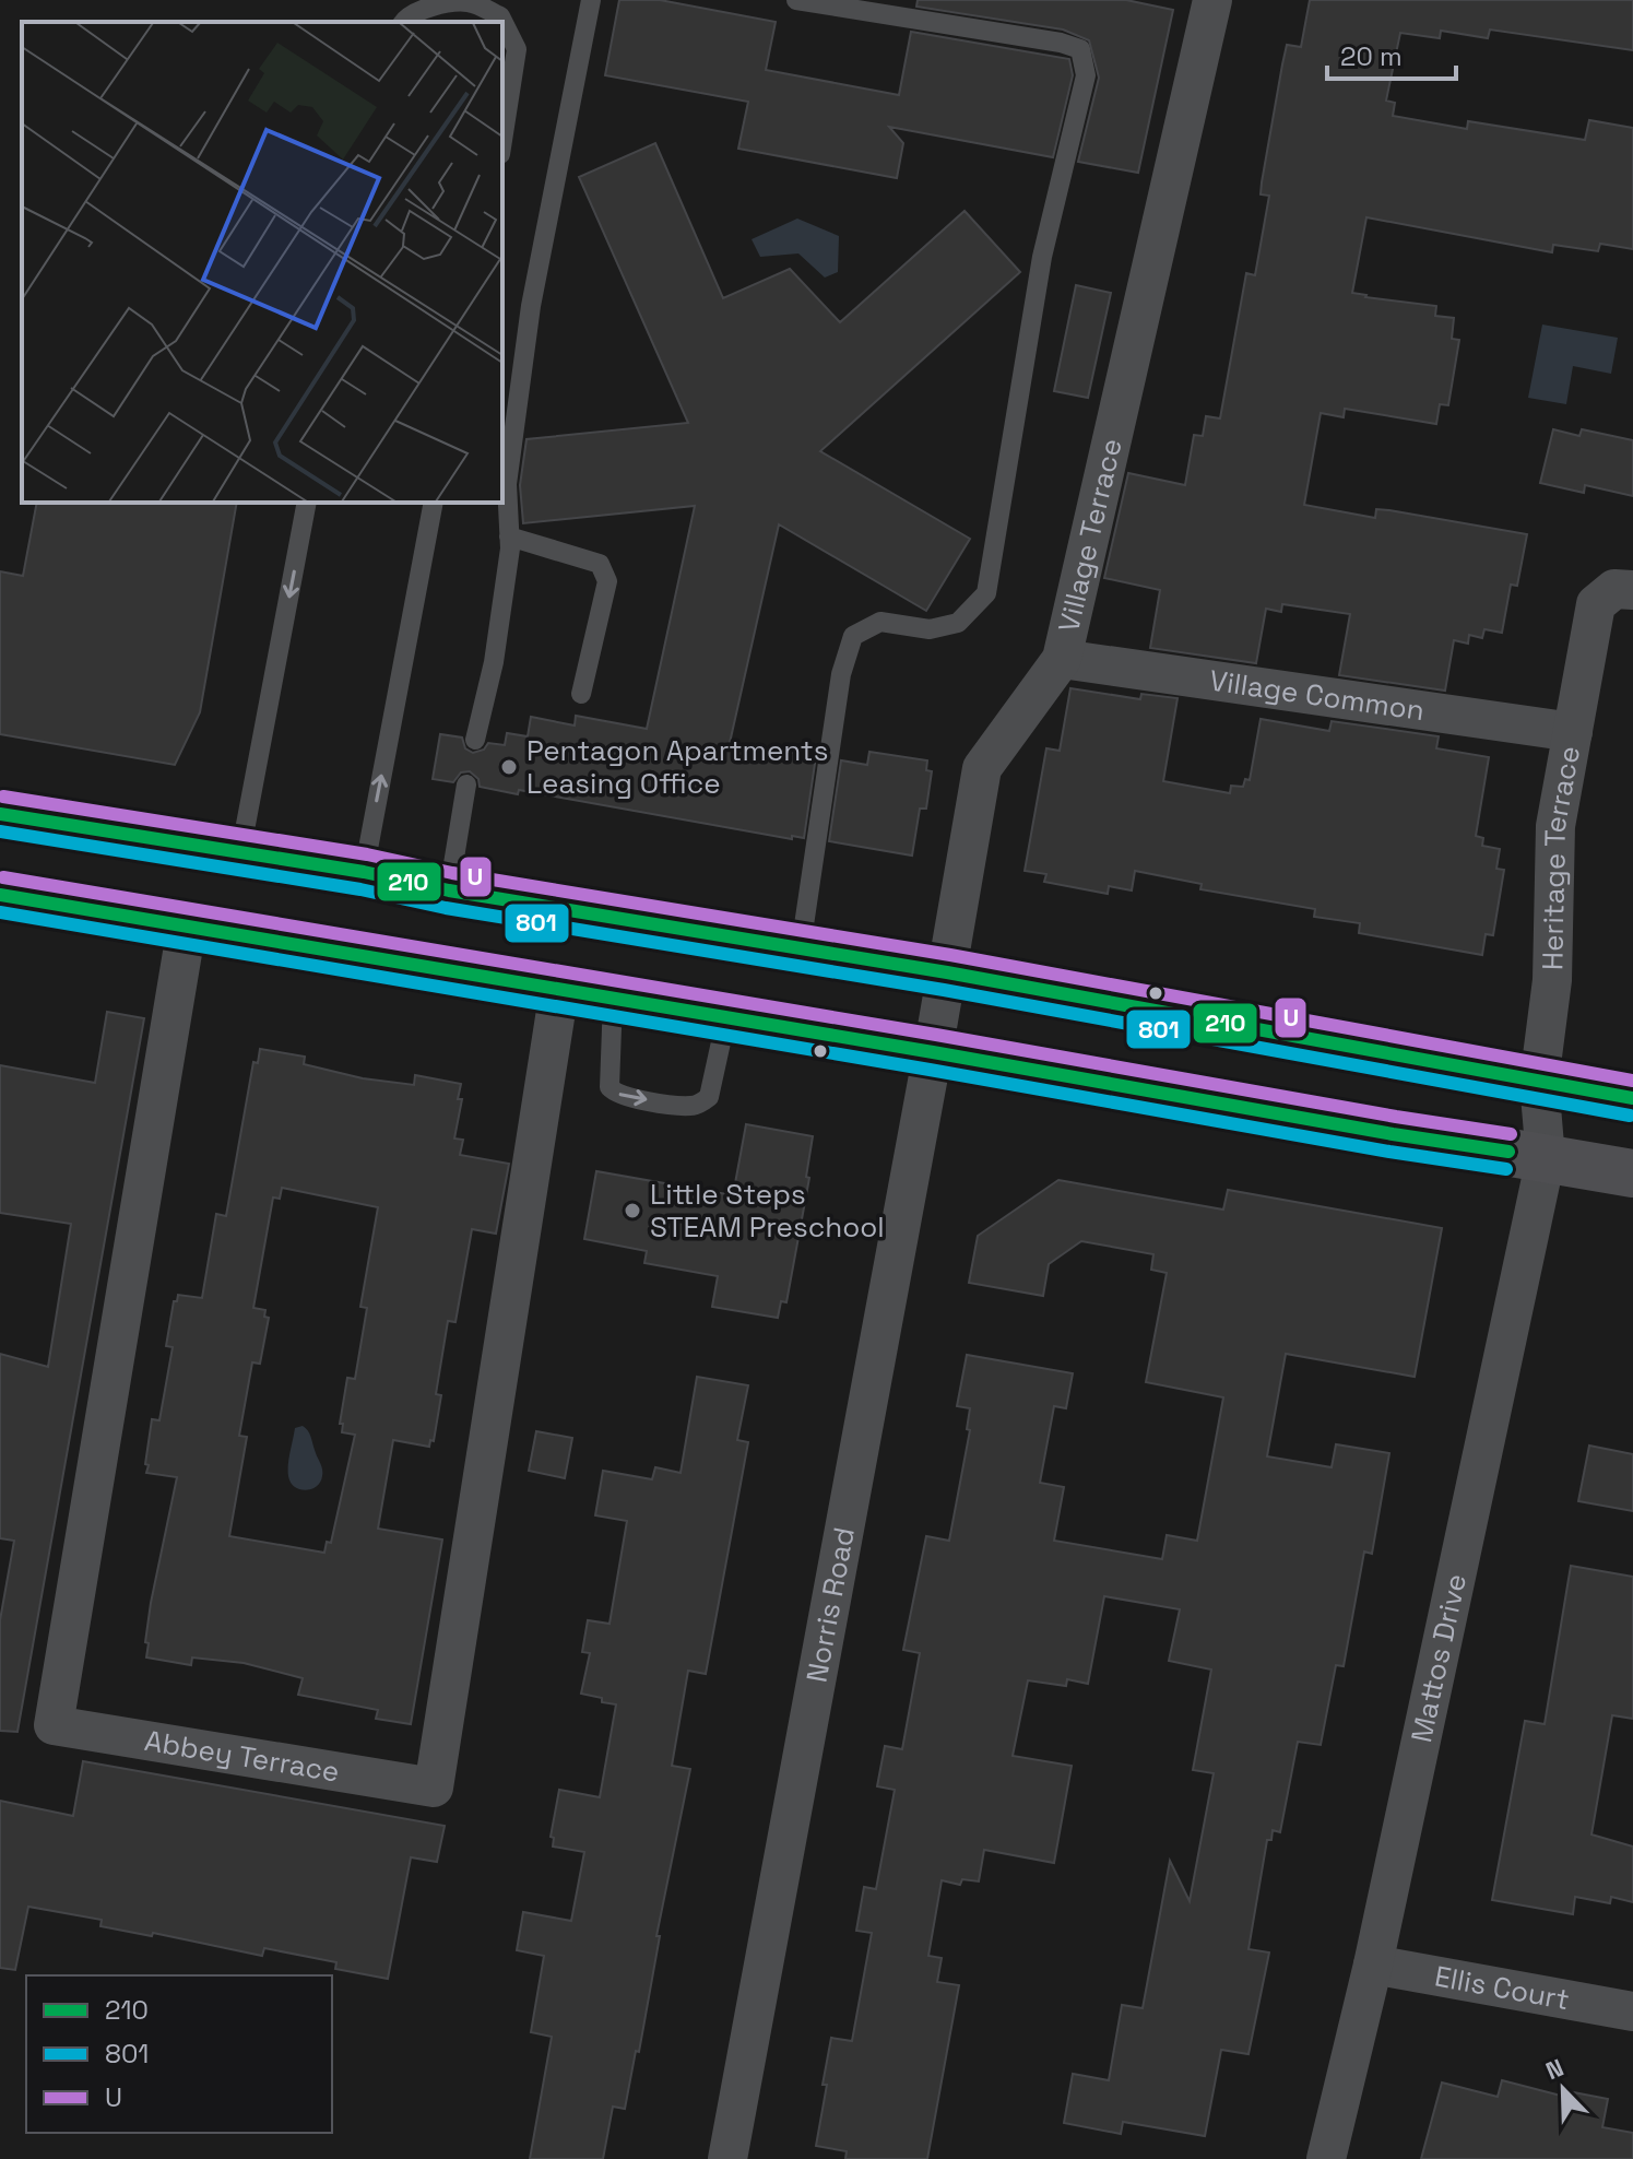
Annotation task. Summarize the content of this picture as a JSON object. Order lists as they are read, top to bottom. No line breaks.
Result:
{"streets":{"street":["Village Terrace","Village Common","Heritage Terrace","Norris Road","Mattos Drive","Abbey Terrace","Ellis Court"]},"crossings":[["Village Terrace","Village Common"],["Village Terrace","Norris Road"],["Village Common","Heritage Terrace"],["Heritage Terrace","Mattos Drive"],["Mattos Drive","Ellis Court"]],"places":["Pentagon Apartments Leasing Office","Little Steps STEAM Preschool"],"lines":["transit line U","transit line 210","transit line 801"],"legend":["210","801","U"],"scale_bar":"20 m","north":"top left"}
